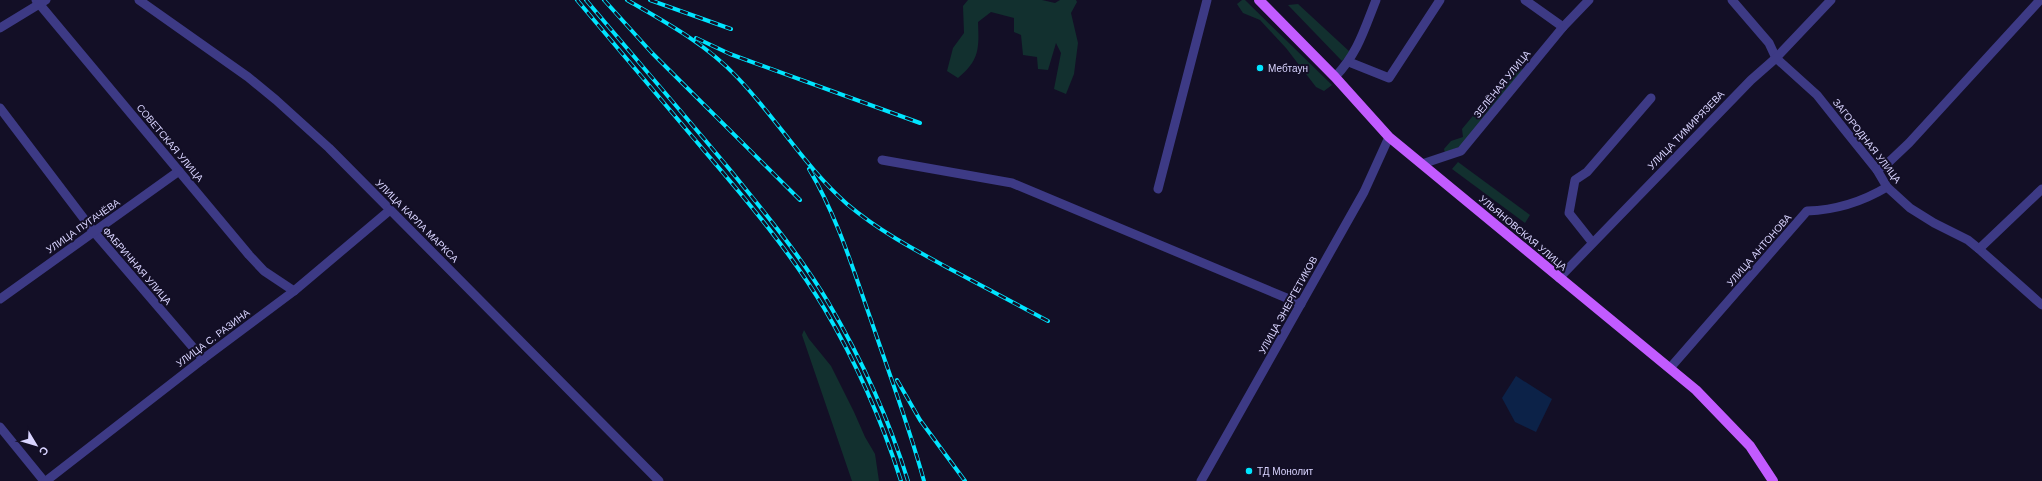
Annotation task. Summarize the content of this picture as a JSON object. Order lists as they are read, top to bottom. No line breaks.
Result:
{"streets":{"main road":["УЛЬЯНОВСКАЯ УЛИЦА"],"street":["ЗЕЛЁНАЯ УЛИЦА","УЛИЦА ТИМИРЯЗЕВА","ЗАГОРОДНАЯ УЛИЦА","СОВЕТСКАЯ УЛИЦА","УЛИЦА КАРЛА МАРКСА","УЛИЦА ПУГАЧЁВА","УЛИЦА АНТОНОВА","ФАБРИЧНАЯ УЛИЦА","УЛИЦА ЭНЕРГЕТИКОВ","УЛИЦА С. РАЗИНА"]},"crossings":[["ЗЕЛЁНАЯ УЛИЦА","УЛЬЯНОВСКАЯ УЛИЦА"],["УЛИЦА ТИМИРЯЗЕВА","ЗАГОРОДНАЯ УЛИЦА"],["УЛИЦА ТИМИРЯЗЕВА","УЛЬЯНОВСКАЯ УЛИЦА"],["ЗАГОРОДНАЯ УЛИЦА","УЛИЦА АНТОНОВА"],["СОВЕТСКАЯ УЛИЦА","УЛИЦА ПУГАЧЁВА"],["СОВЕТСКАЯ УЛИЦА","УЛИЦА С. РАЗИНА"],["УЛИЦА КАРЛА МАРКСА","УЛИЦА С. РАЗИНА"],["УЛИЦА ПУГАЧЁВА","ФАБРИЧНАЯ УЛИЦА"],["УЛЬЯНОВСКАЯ УЛИЦА","УЛИЦА АНТОНОВА"],["УЛЬЯНОВСКАЯ УЛИЦА","УЛИЦА ЭНЕРГЕТИКОВ"],["ФАБРИЧНАЯ УЛИЦА","УЛИЦА С. РАЗИНА"]],"places":["Мебтаун","ТД Монолит"],"north":"bottom right"}
